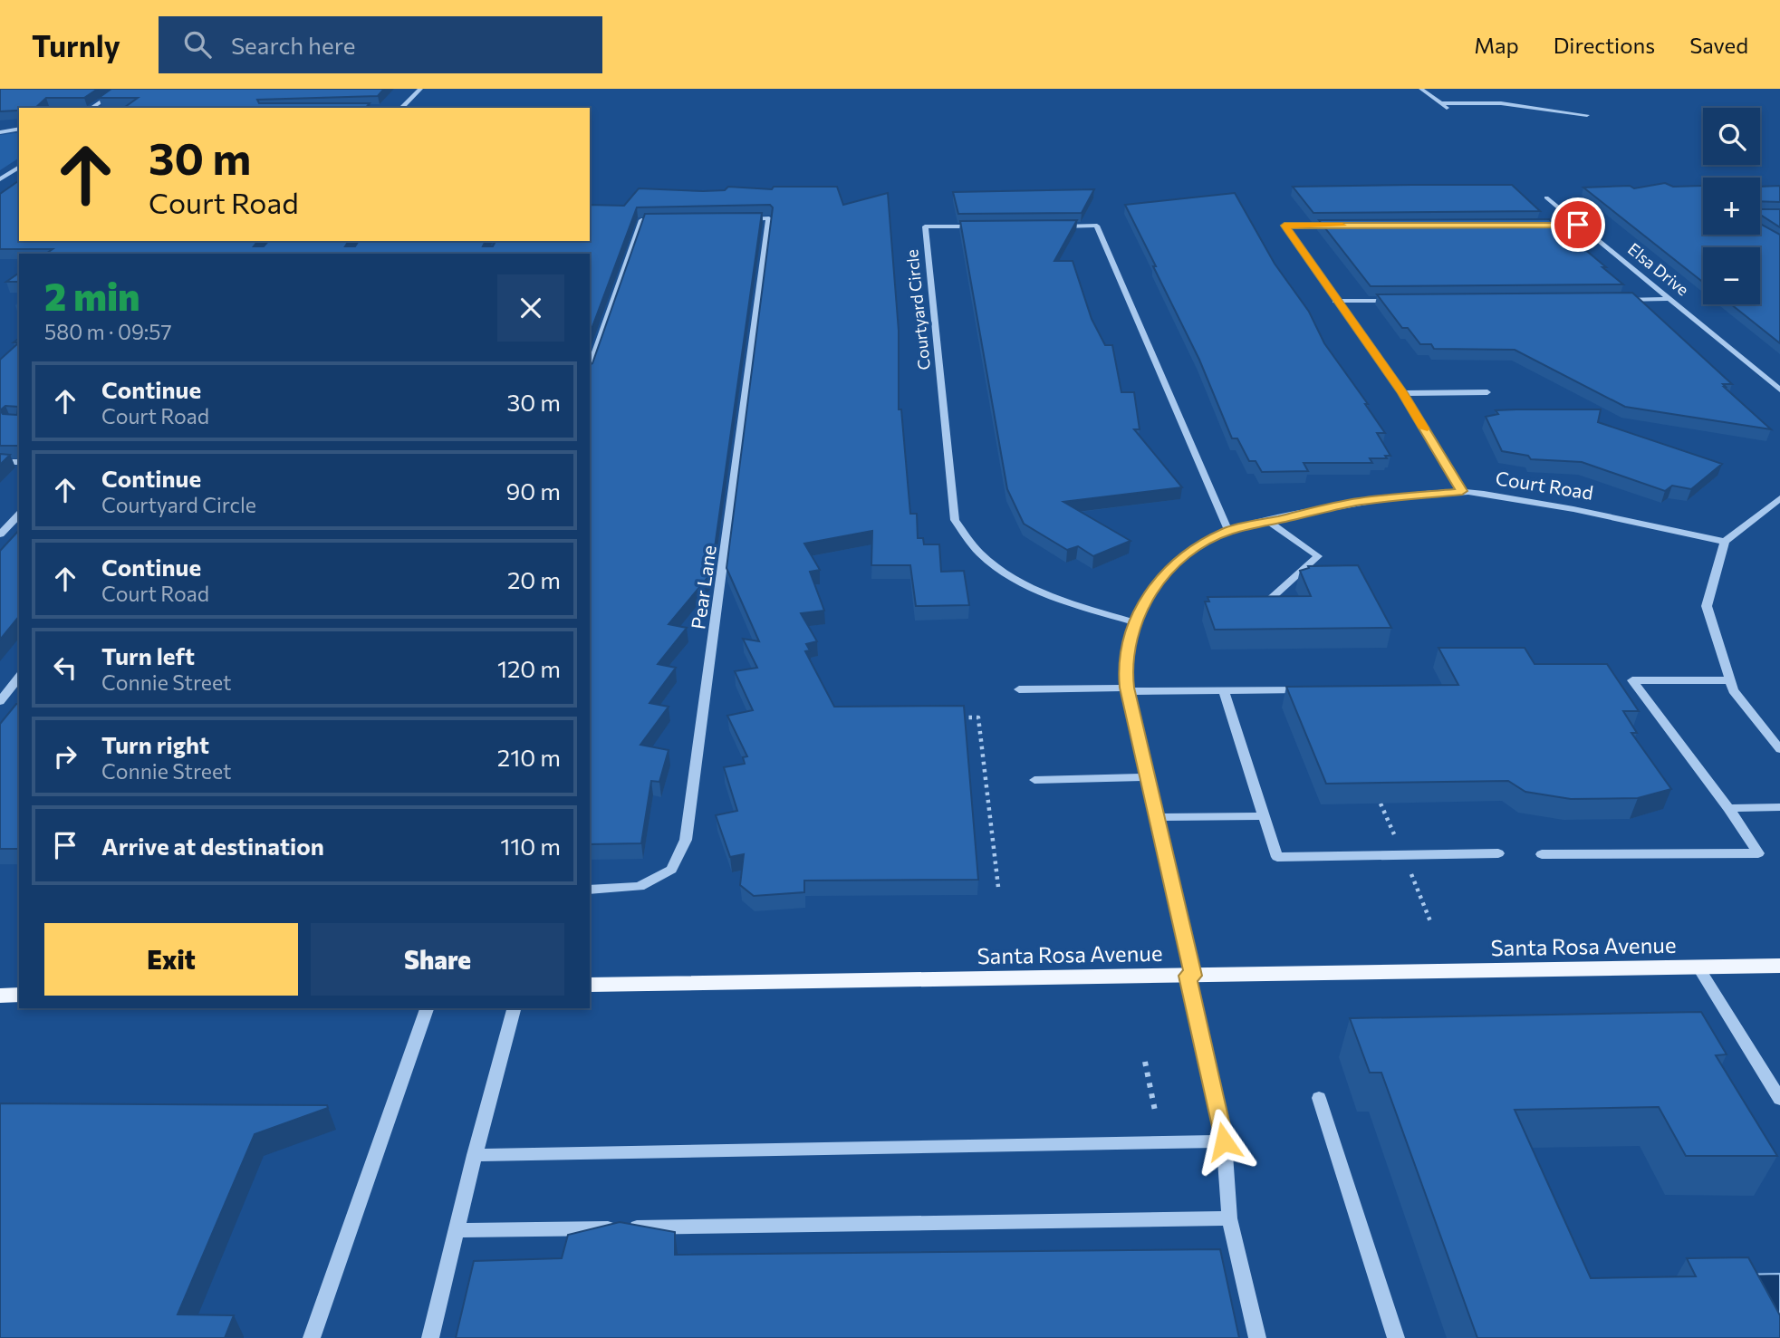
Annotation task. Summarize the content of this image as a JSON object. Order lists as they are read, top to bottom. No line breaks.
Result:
{"streets":{"main road":["Santa Rosa Avenue"],"street":["Elsa Drive","Courtyard Circle","Court Road","Pear Lane"]},"crossings":[["Courtyard Circle","Court Road"]],"page":{"header":"Turnly","search":"Search here","nav":["Map","Directions","Saved"],"map_buttons":["+","−"],"turn":["30 m","Court Road"],"heading":["2 min","580 m · 09:57"],"list":[{"name":"Continue","note":"Court Road","value":"30 m"},{"name":"Continue","note":"Courtyard Circle","value":"90 m"},{"name":"Continue","note":"Court Road","value":"20 m"},{"name":"Turn left","note":"Connie Street","value":"120 m"},{"name":"Turn right","note":"Connie Street","value":"210 m"},{"name":"Arrive at destination","value":"110 m"}],"buttons":["Exit","Share"]}}
